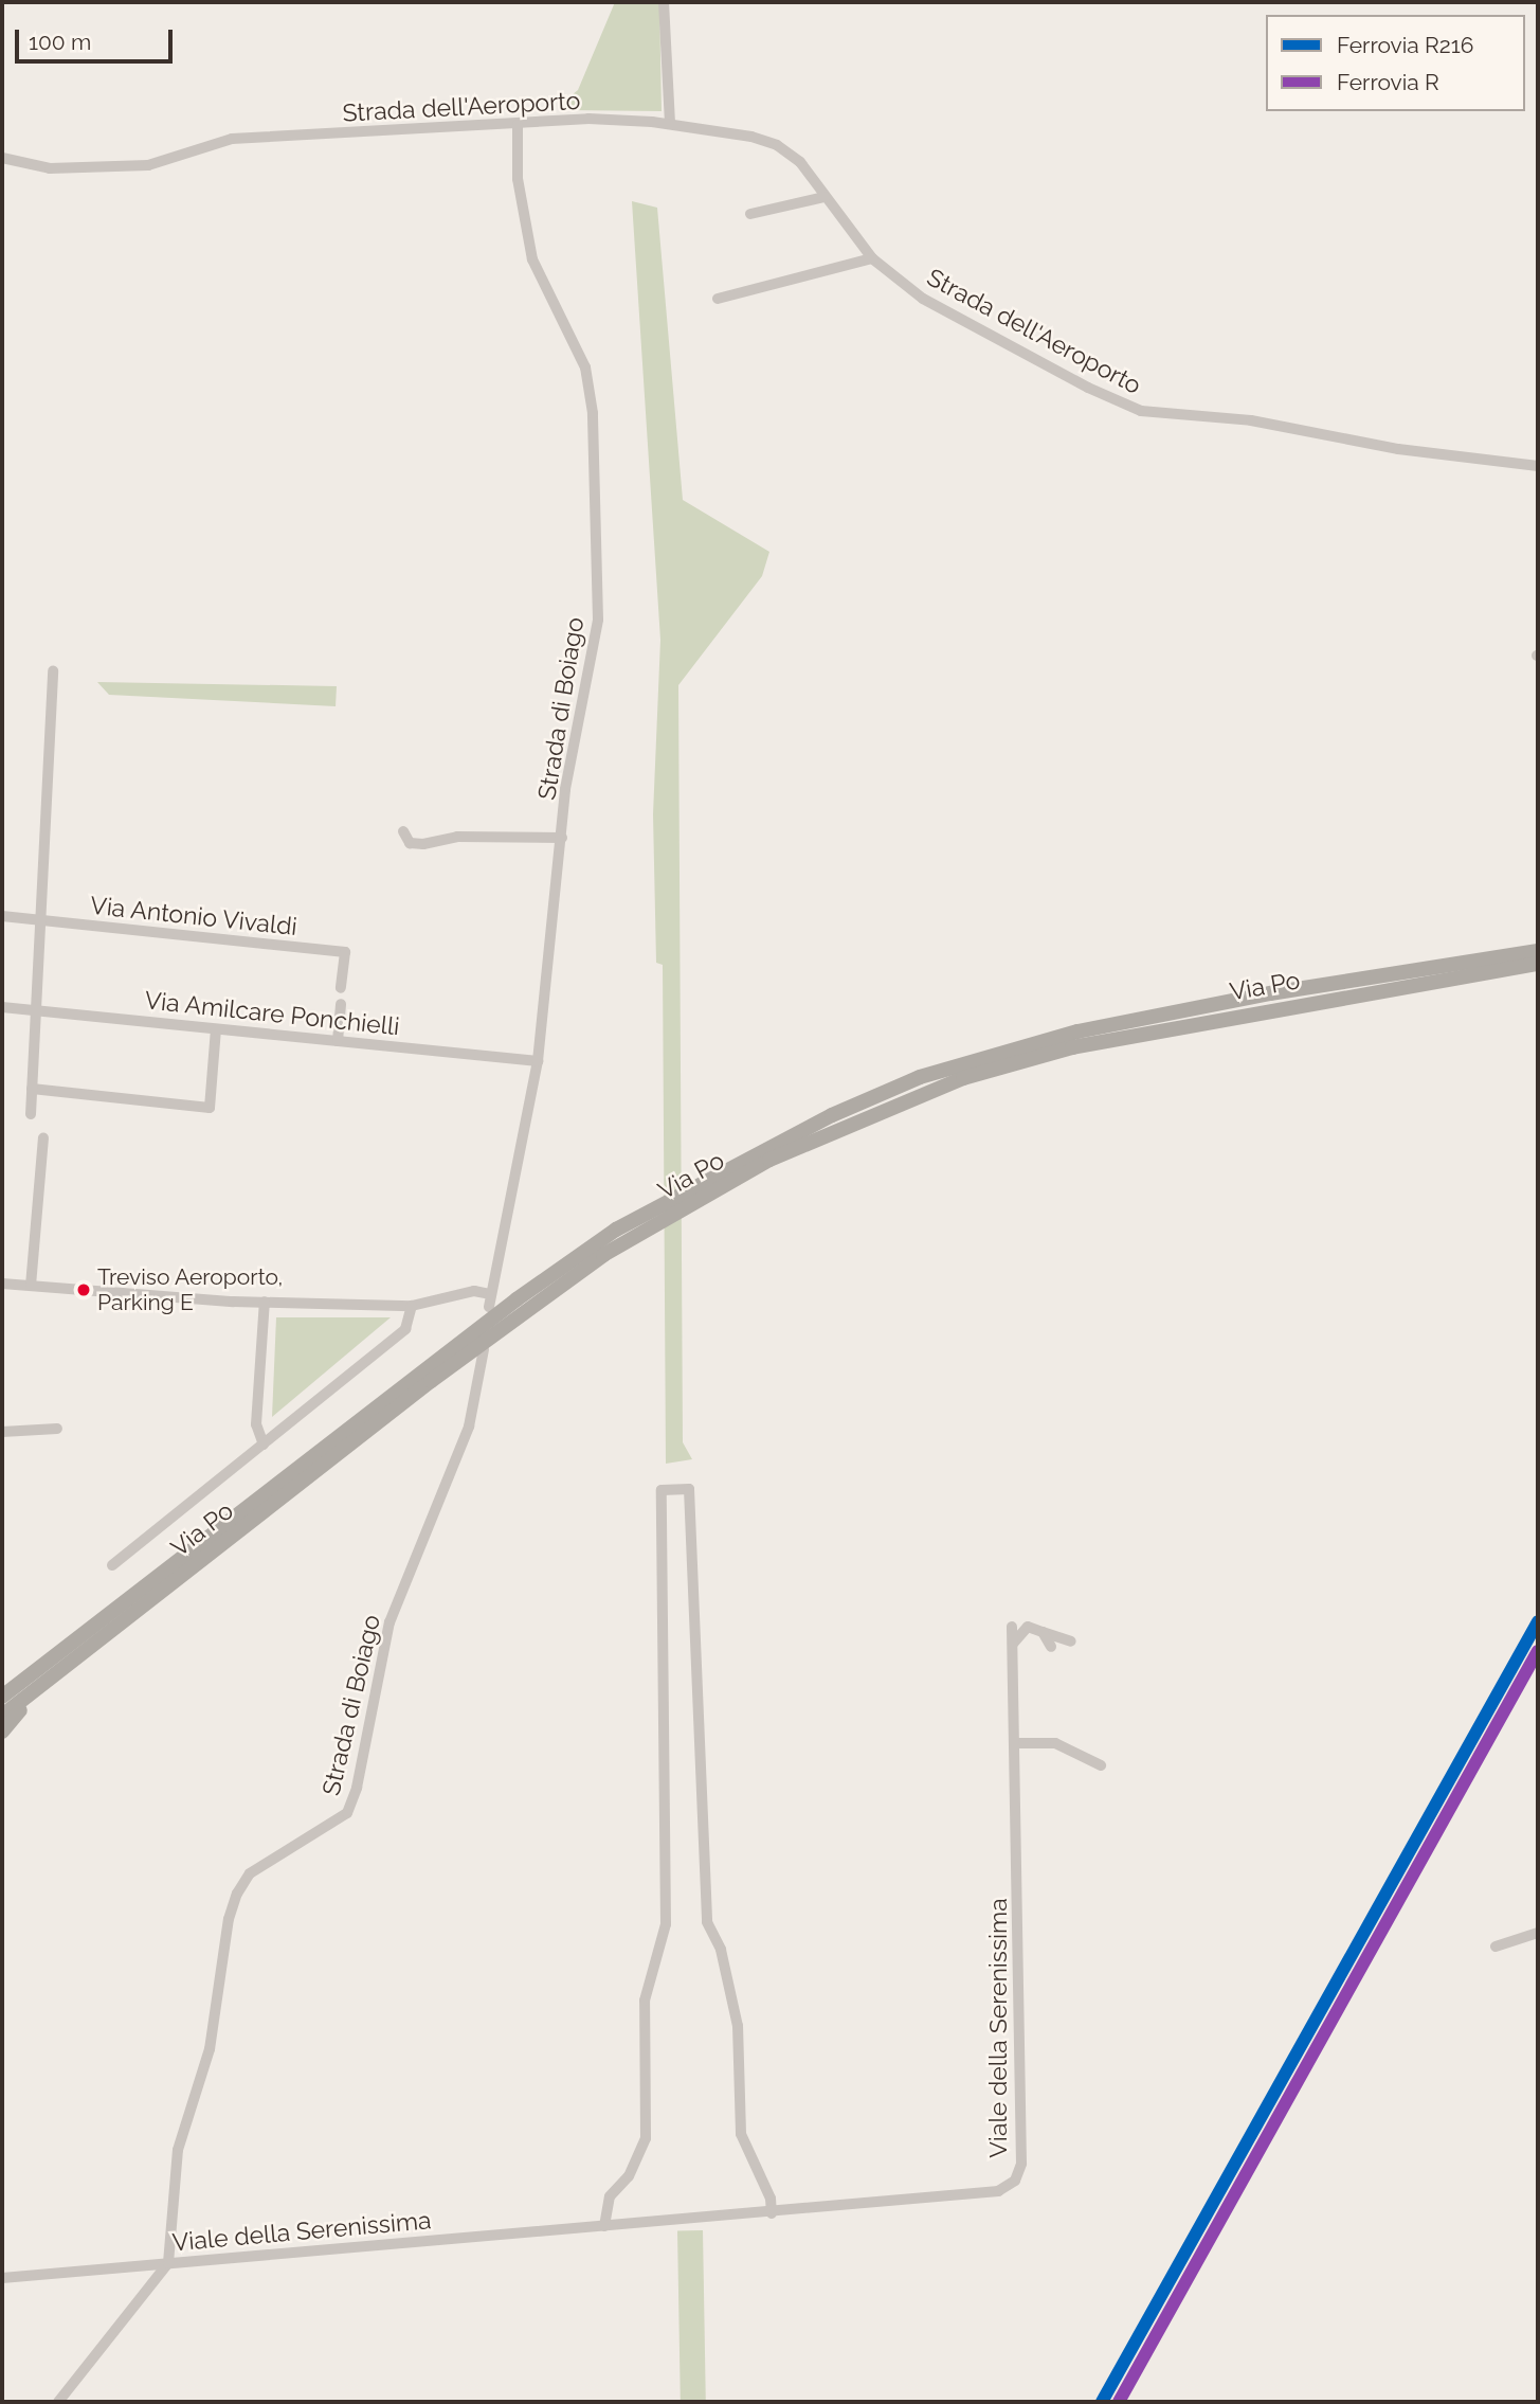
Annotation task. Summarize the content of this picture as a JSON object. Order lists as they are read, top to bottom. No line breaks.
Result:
{"streets":{"highway":["Via Po"],"street":["Strada dell'Aeroporto","Strada di Boiago","Via Antonio Vivaldi","Via Amilcare Ponchielli","Viale della Serenissima"]},"crossings":[["Strada dell'Aeroporto","Strada di Boiago"],["Strada di Boiago","Via Amilcare Ponchielli"],["Strada di Boiago","Viale della Serenissima"]],"places":["Treviso Aeroporto, Parking E"],"lines":["rail line R216","rail line R"],"legend":["Ferrovia R216","Ferrovia R"],"scale_bar":"100 m"}
